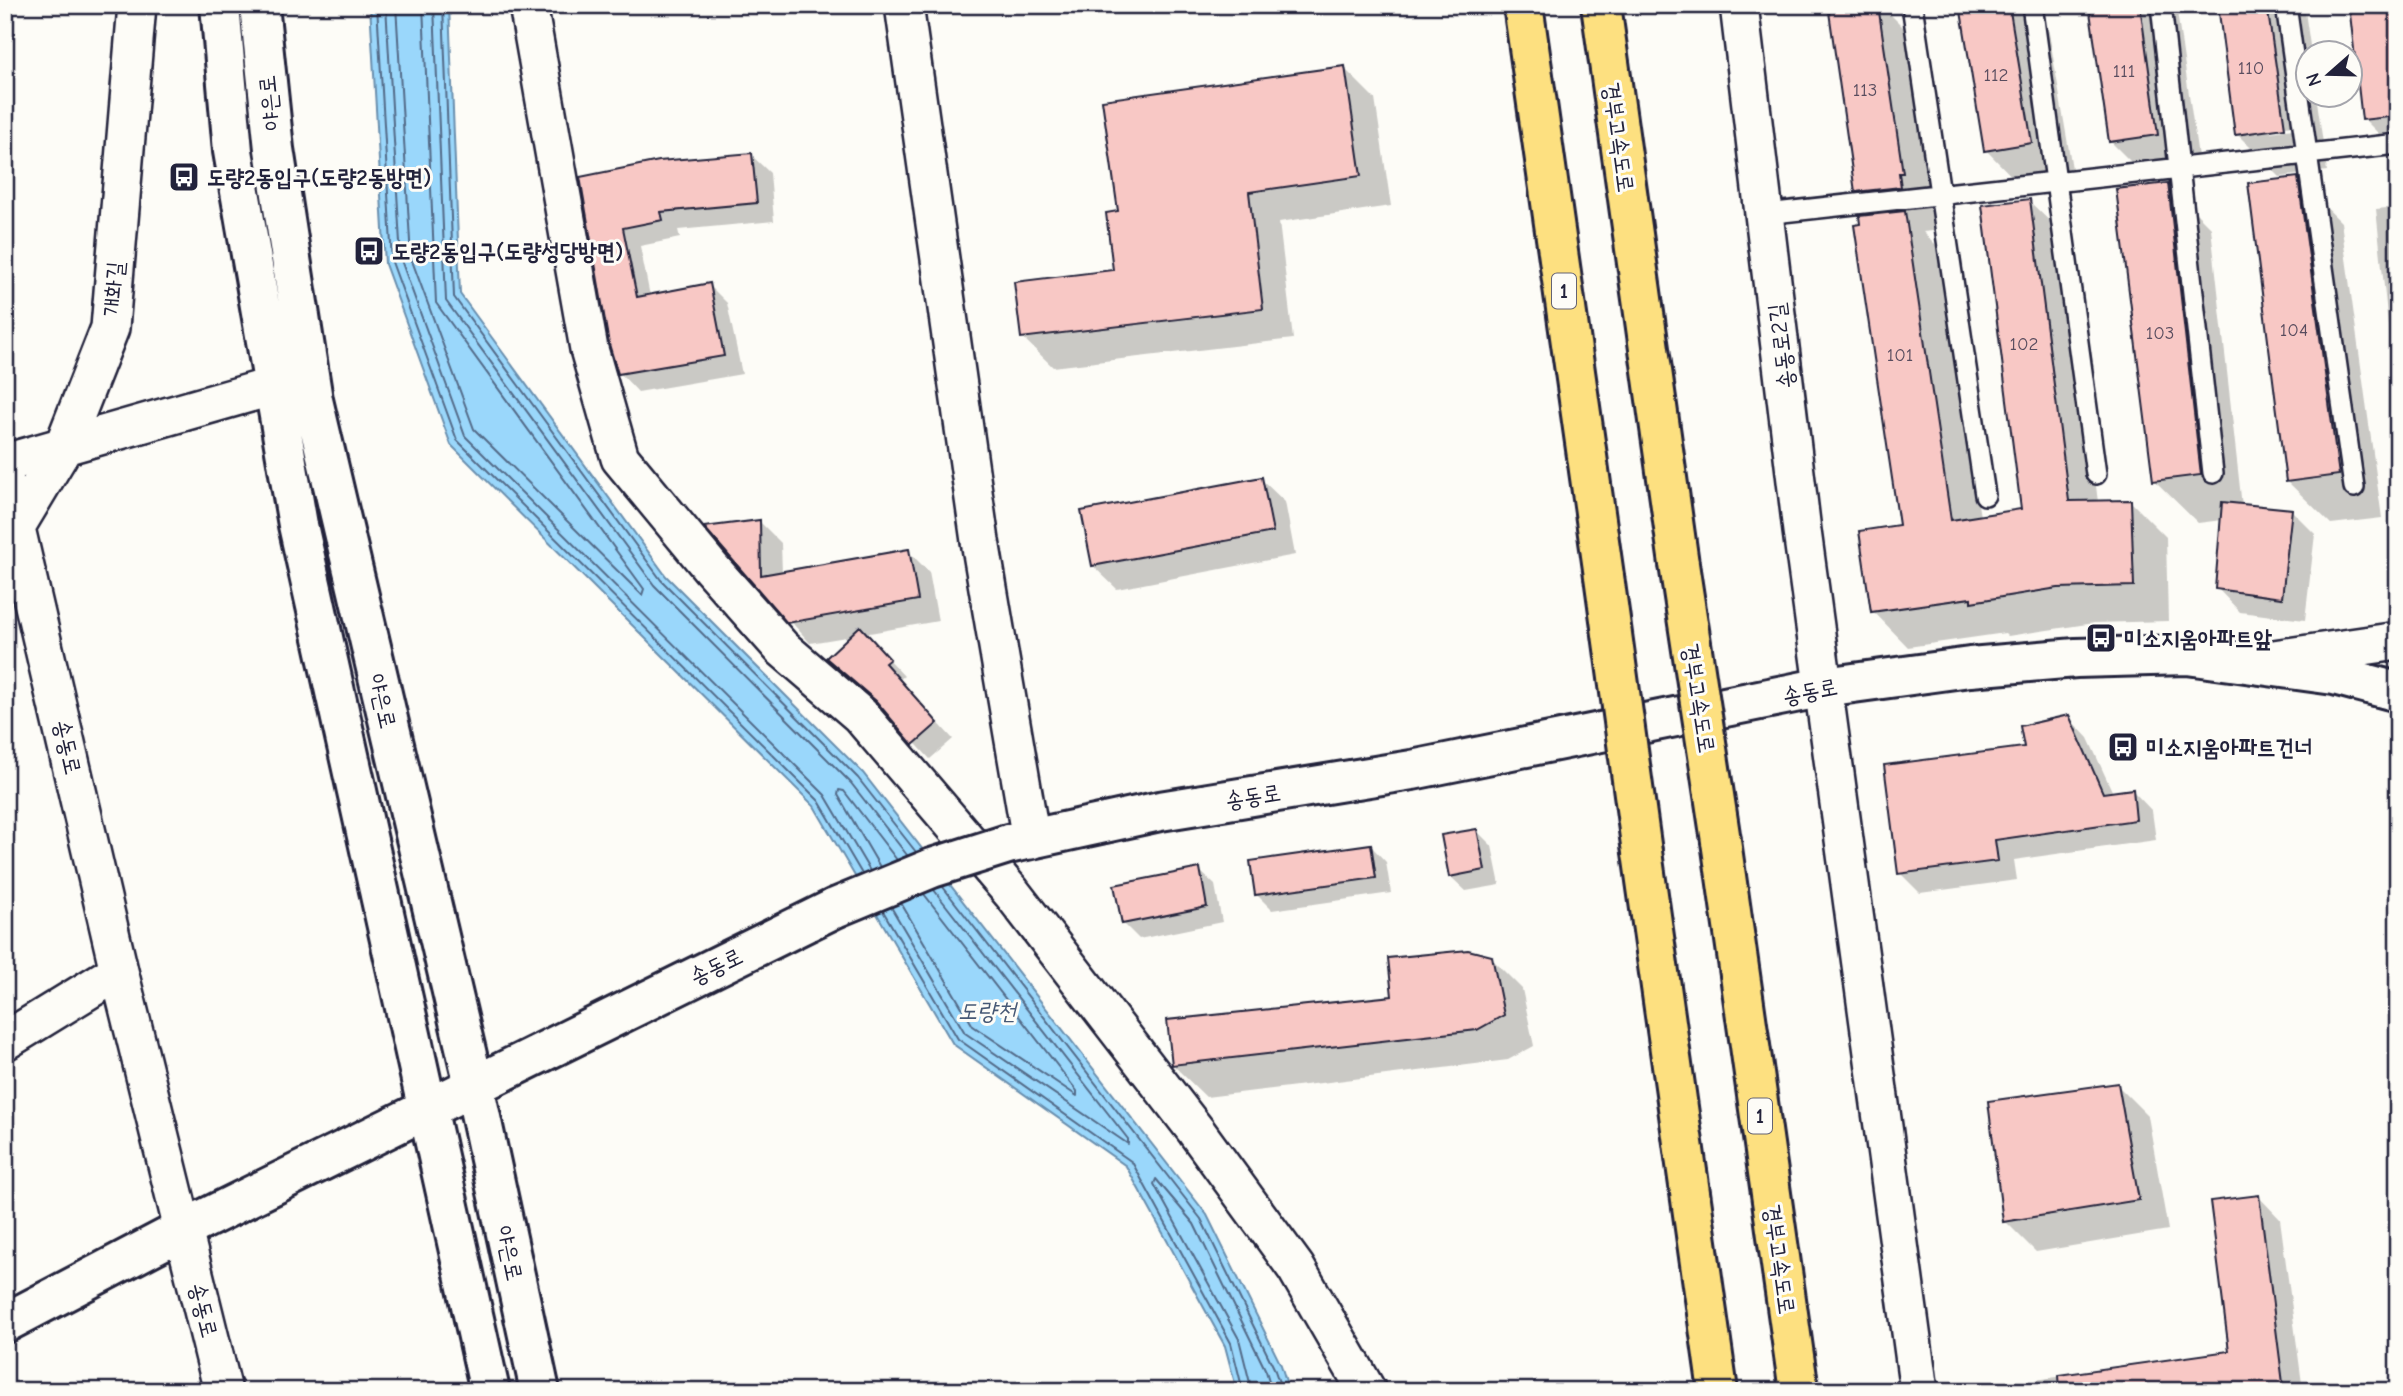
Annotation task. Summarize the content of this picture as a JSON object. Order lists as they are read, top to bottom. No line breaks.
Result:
{"streets":{"highway":["경부고속도로","1"],"street":["야은로","개화길","송동로2길","송동로"]},"crossings":[["야은로","송동로"],["개화길","송동로"],["송동로2길","송동로"]],"water":["도량천"],"places":{"bus stop":["도량2동입구(도량2동방면)","도량2동입구(도량성당방면)","미소지움아파트앞","미소지움아파트건너"]},"house_numbers":["110","111","112","113","104","103","102","101"],"north":"left"}
